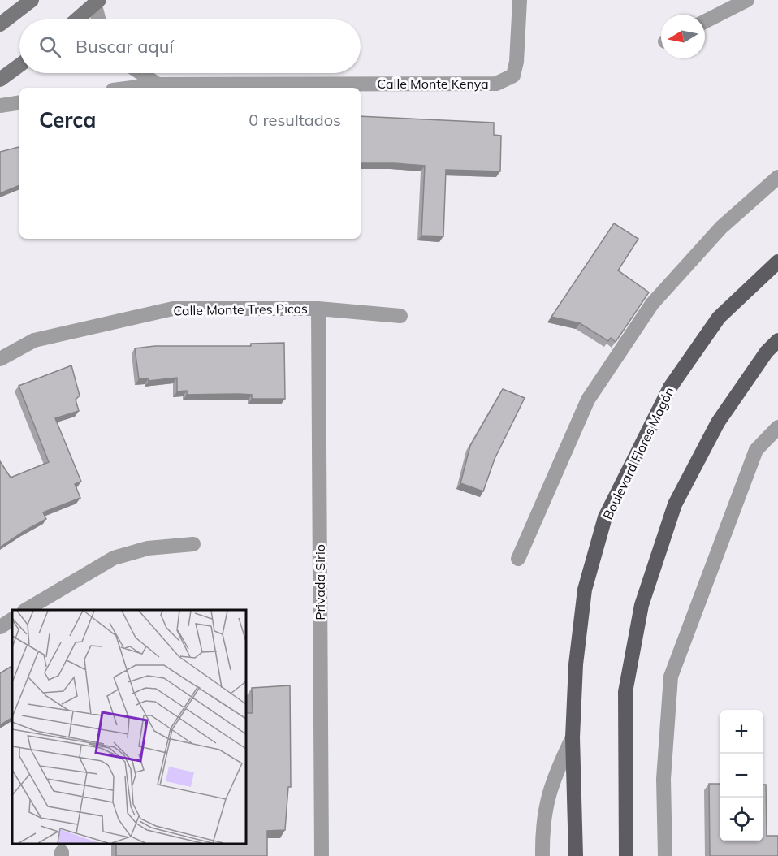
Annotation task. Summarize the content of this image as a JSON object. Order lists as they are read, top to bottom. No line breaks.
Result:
{"streets":{"main road":["Boulevard Flores Magón"],"street":["Calle Monte Kenya","Calle Monte Tres Picos","Privada Sirio"]},"crossings":[["Calle Monte Tres Picos","Privada Sirio"]],"north":"left","page":{"search":"Buscar aquí","heading":["Cerca","0 resultados"],"map_buttons":["+","−"]}}
